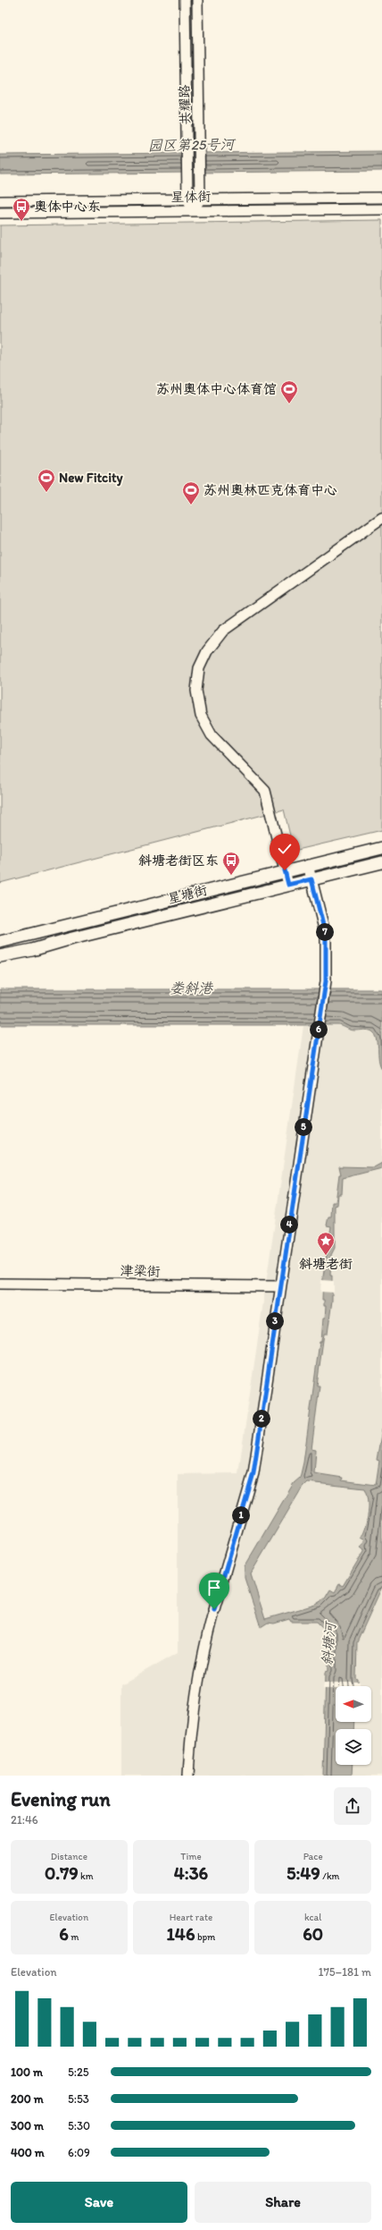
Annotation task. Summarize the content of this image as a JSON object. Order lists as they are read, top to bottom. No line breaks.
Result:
{"streets":{"main road":["星塘街"],"street":["共耀路","星体街","津梁街"]},"crossings":[["共耀路","星体街"]],"water":["园区第25号河","娄斜港","斜塘河"],"places":{"bus stop":["奥体中心东","斜塘老街区东"],"sports":["苏州奥体中心体育馆","New Fitcity","苏州奥林匹克体育中心"],"place":["斜塘老街"]},"north":"left","page":{"pins":["7","6","5","4","3","2","1"],"heading":["Evening run","21:46"],"stats":[["Distance","0.79 km"],["Time","4:36"],["Pace","5:49 /km"],["Elevation","6 m"],["Heart rate","146 bpm"],["kcal","60"]],"chart":["Elevation","175–181 m"],"list":[{"name":"100 m","note":"5:25"},{"name":"200 m","note":"5:53"},{"name":"300 m","note":"5:30"},{"name":"400 m","note":"6:09"}],"buttons":["Save","Share"]}}
